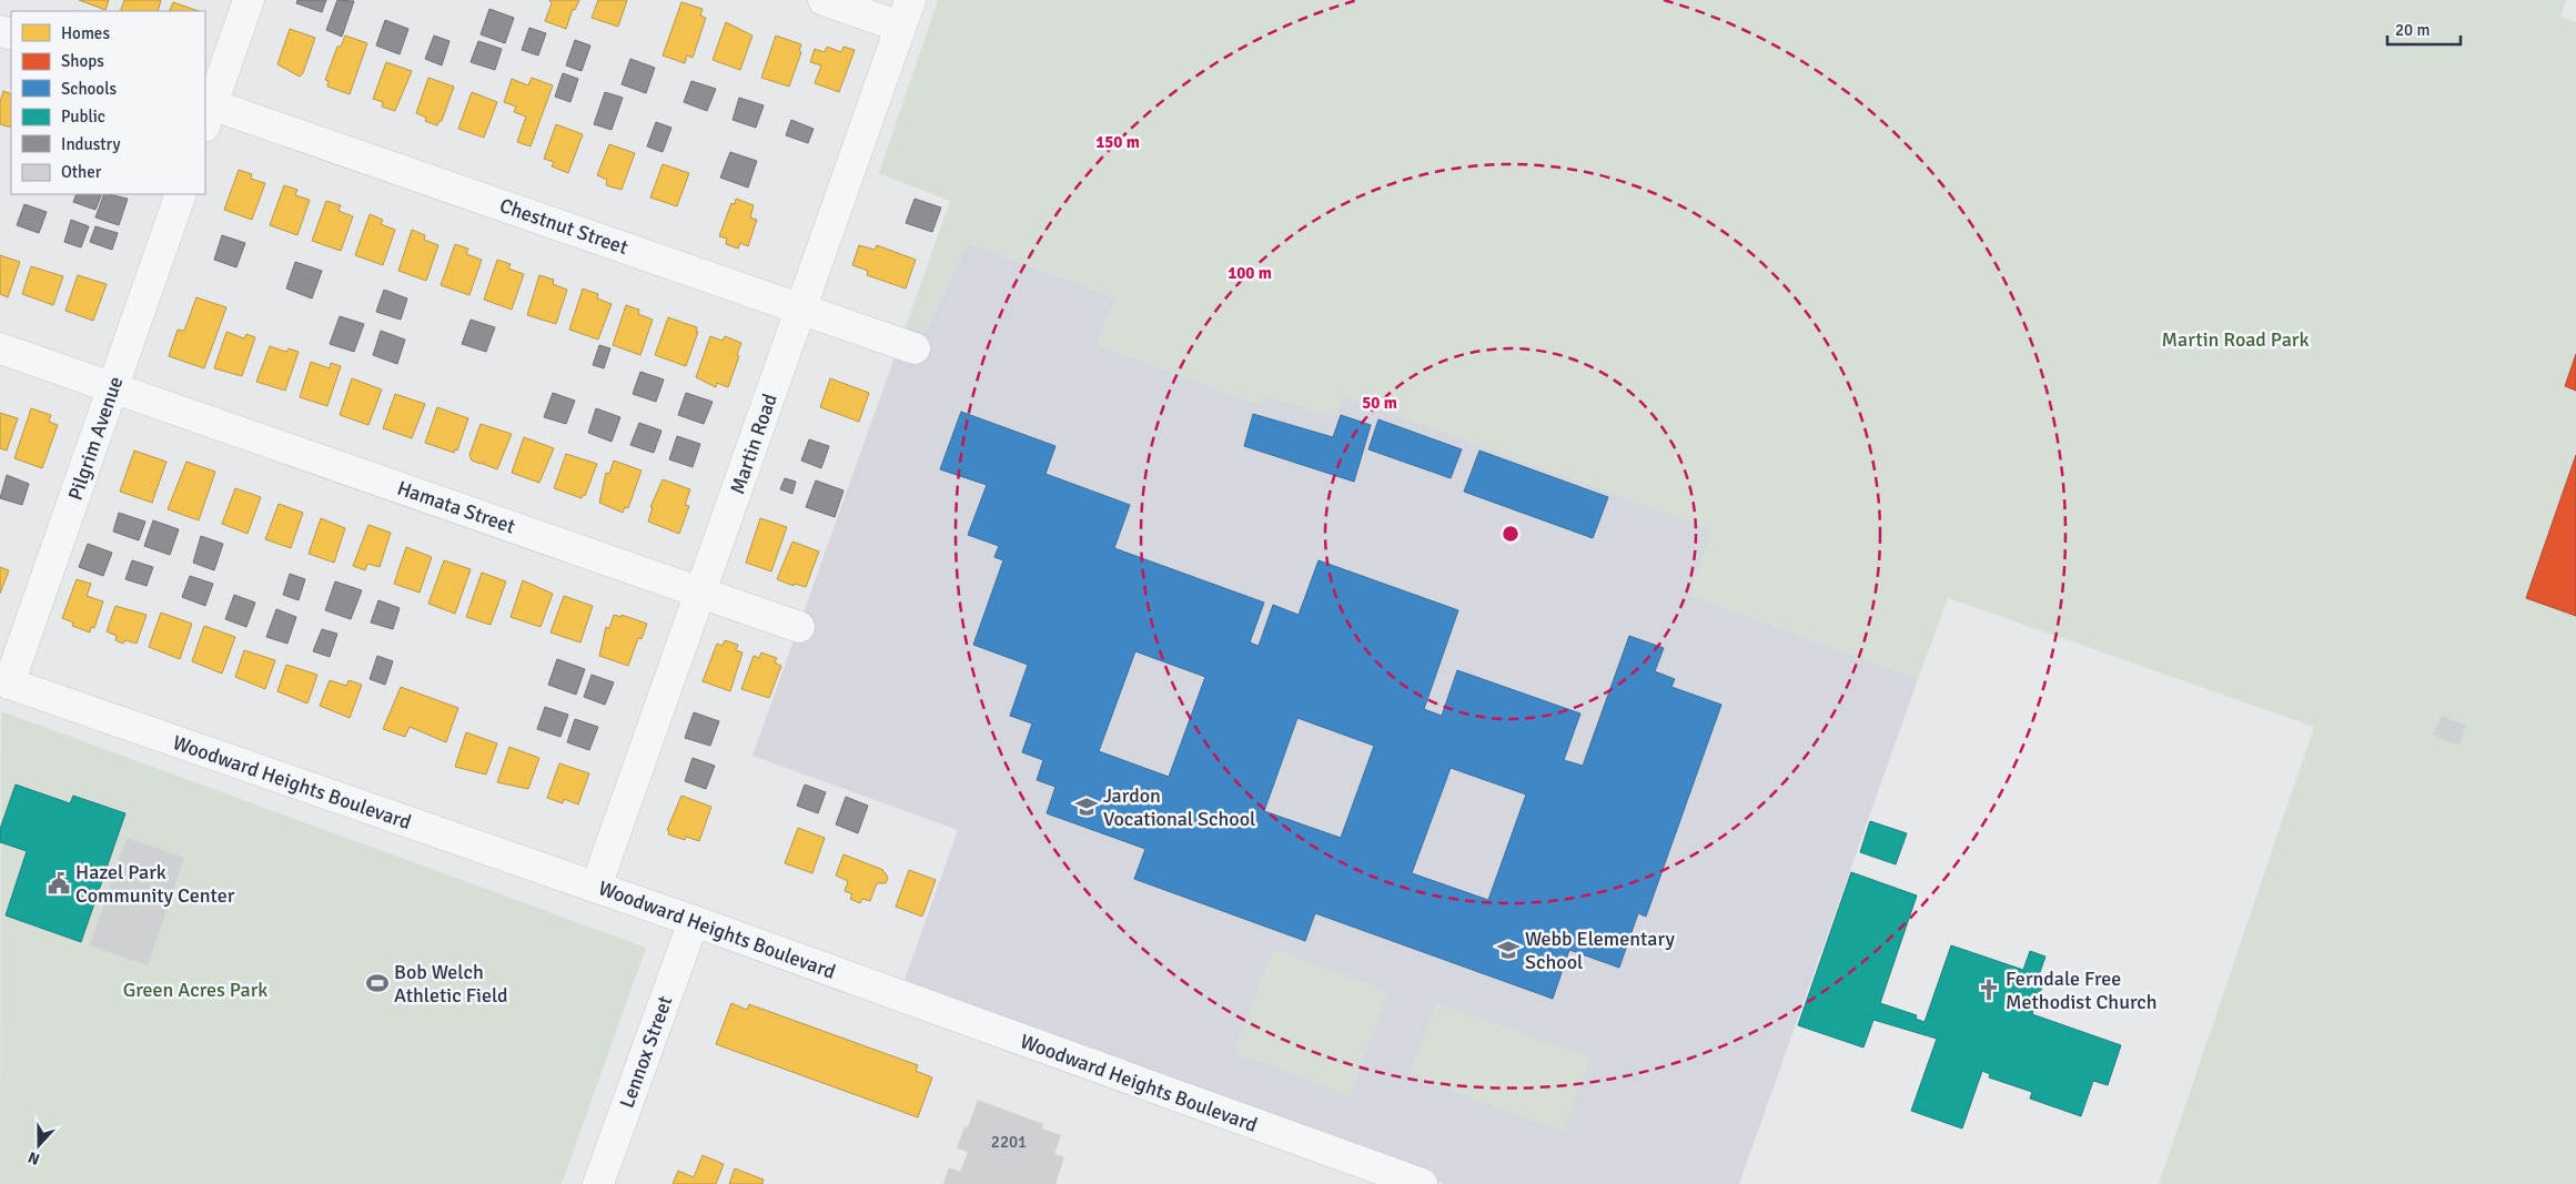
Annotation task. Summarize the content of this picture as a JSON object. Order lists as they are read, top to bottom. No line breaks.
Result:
{"streets":{"street":["Chestnut Street","Pilgrim Avenue","Martin Road","Hamata Street","Woodward Heights Boulevard","Lennox Street"]},"crossings":[["Chestnut Street","Martin Road"],["Pilgrim Avenue","Hamata Street"],["Pilgrim Avenue","Woodward Heights Boulevard"],["Martin Road","Hamata Street"],["Martin Road","Woodward Heights Boulevard"],["Woodward Heights Boulevard","Lennox Street"]],"parks":["Martin Road Park","Green Acres Park"],"places":{"school or university":["Jardon Vocational School","Webb Elementary School"],"public building":["Hazel Park Community Center"],"sports":["Bob Welch Athletic Field"],"church":["Ferndale Free Methodist Church"]},"house_numbers":["2201"],"legend":["Homes","Shops","Schools","Public","Industry","Other"],"scale_bar":"20 m","north":"bottom","rings":["150 m","100 m","50 m"]}
